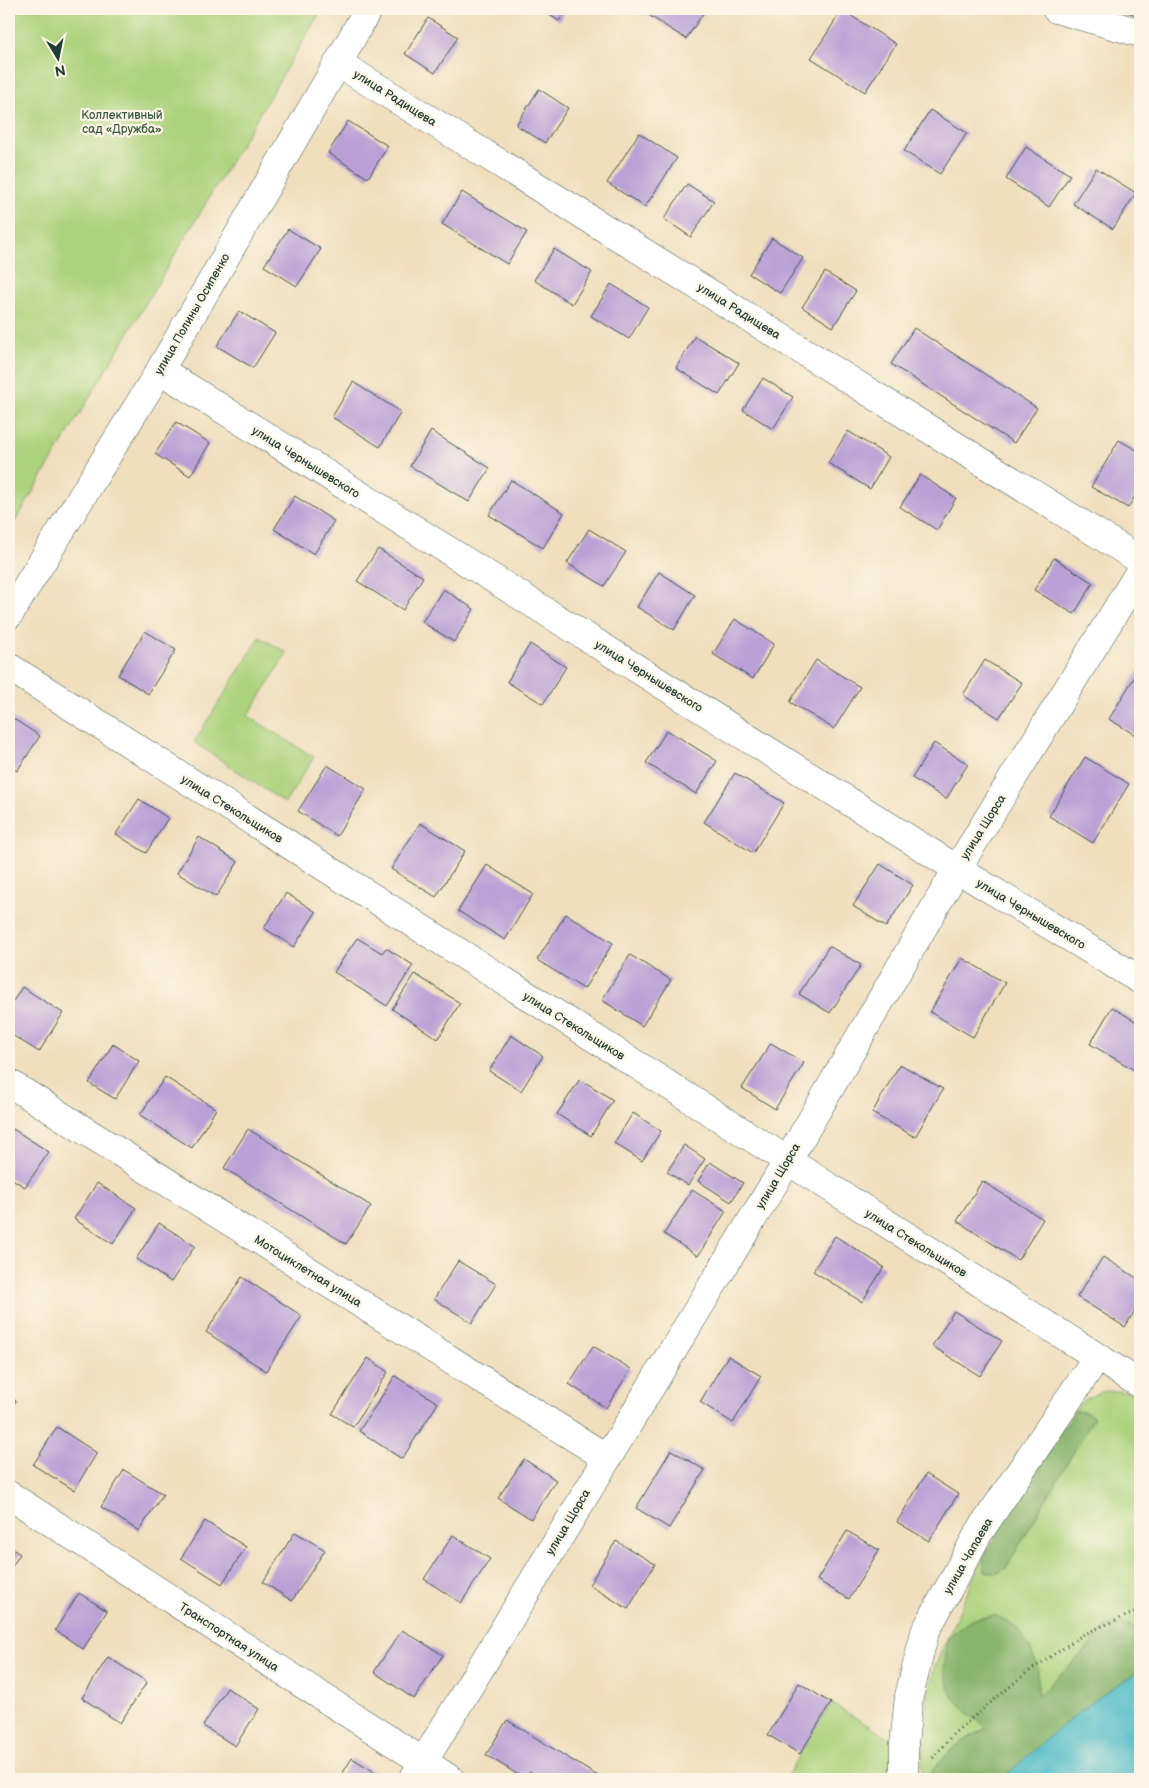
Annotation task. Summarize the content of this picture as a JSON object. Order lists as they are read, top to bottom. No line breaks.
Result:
{"streets":{"street":["улица Радищева","улица Полины Осипенко","улица Чернышевского","улица Стекольщиков","улица Щорса","Мотоциклетная улица","улица Чапаева","Транспортная улица"]},"crossings":[["улица Радищева","улица Полины Осипенко"],["улица Полины Осипенко","улица Чернышевского"],["улица Чернышевского","улица Щорса"],["улица Стекольщиков","улица Щорса"],["улица Стекольщиков","улица Чапаева"],["улица Щорса","Мотоциклетная улица"],["улица Щорса","Транспортная улица"]],"parks":["Коллективный сад «Дружба»"],"north":"bottom"}
